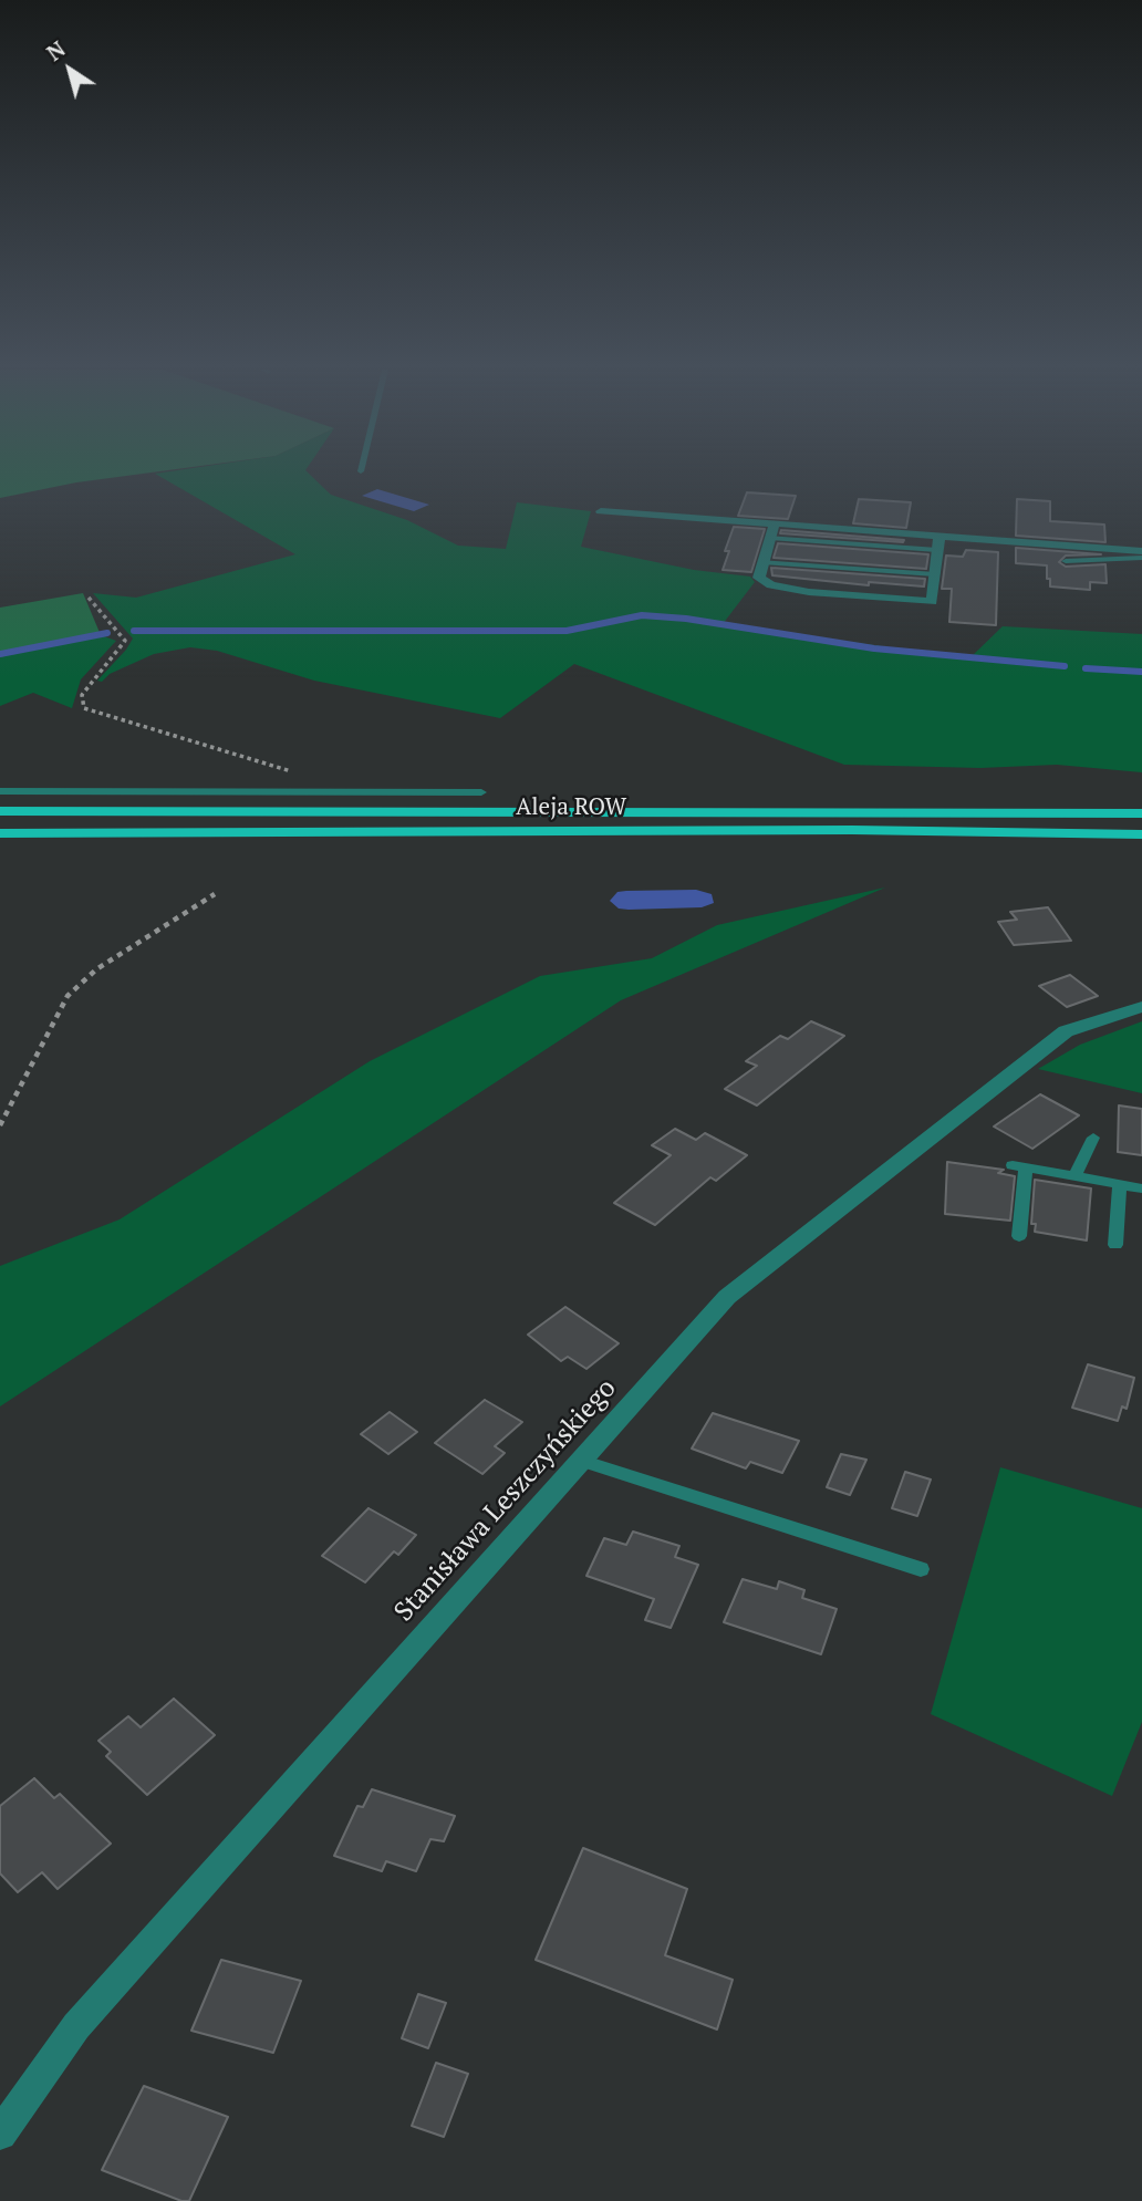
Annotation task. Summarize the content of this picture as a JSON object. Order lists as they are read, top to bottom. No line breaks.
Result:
{"streets":{"main road":["Aleja ROW"],"street":["Stanisława Leszczyńskiego"]},"north":"top left"}
